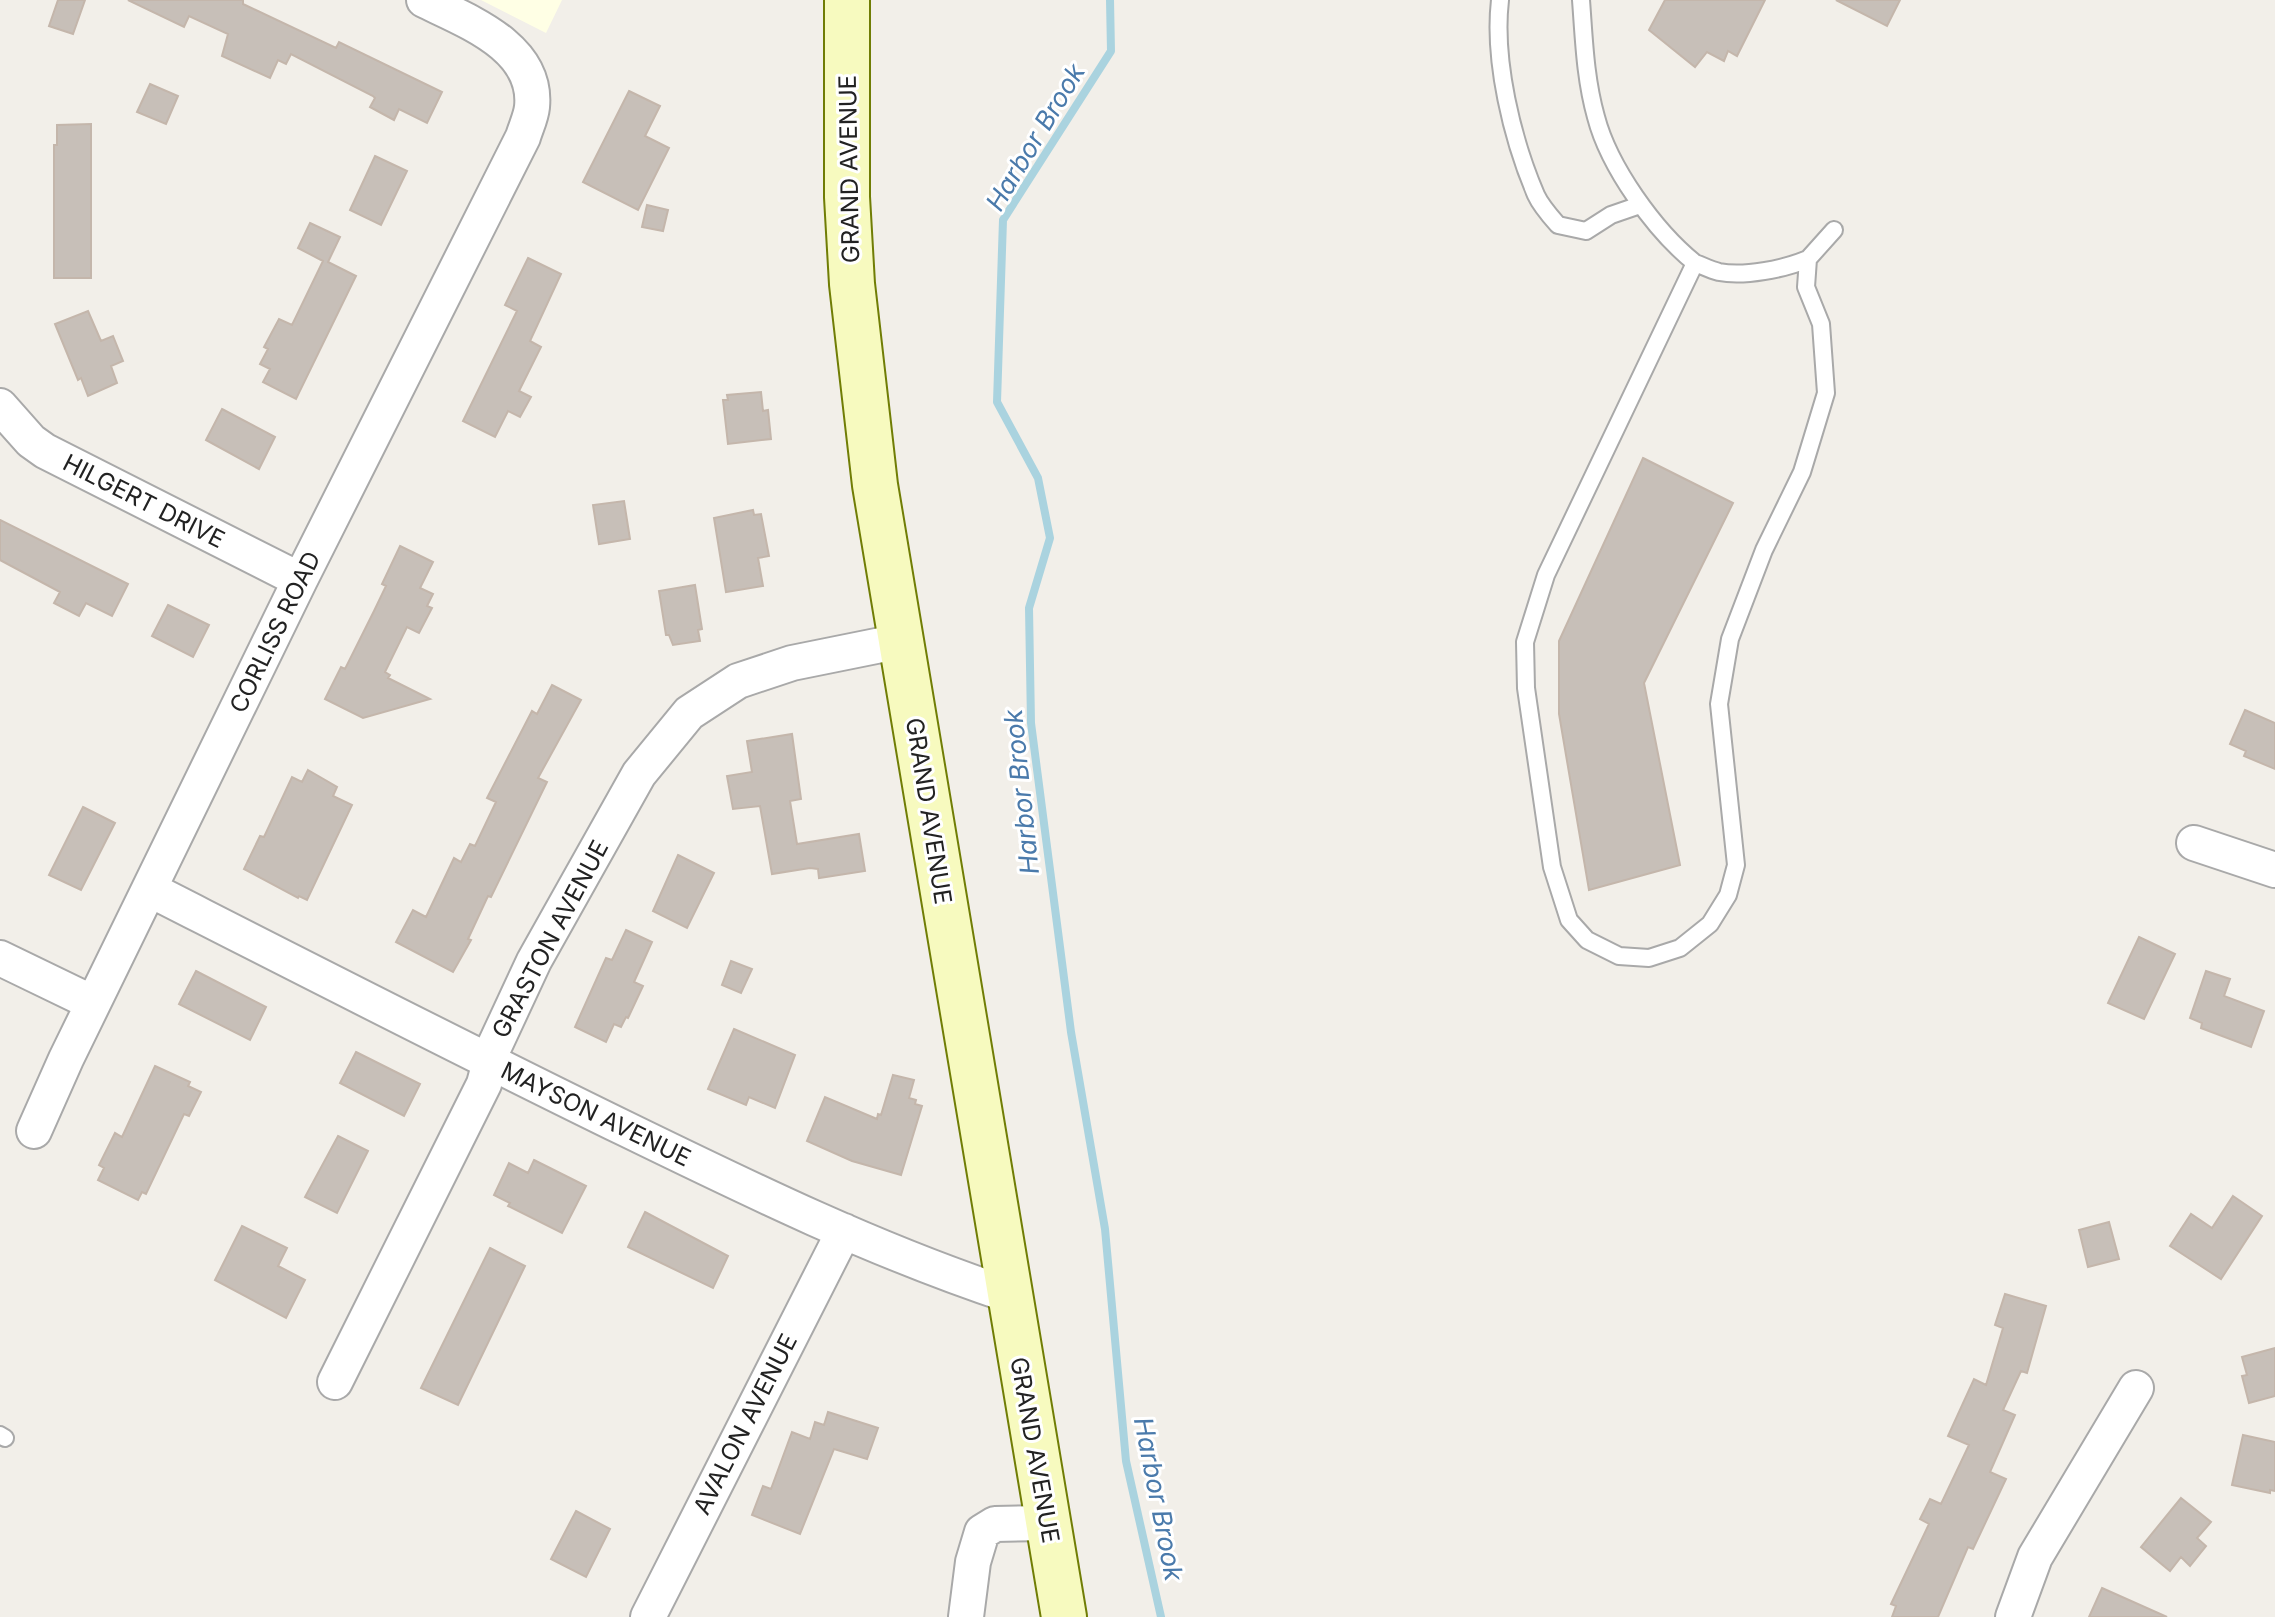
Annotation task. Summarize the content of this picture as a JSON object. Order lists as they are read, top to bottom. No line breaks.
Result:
{"streets":{"street":["GRAND AVENUE","HILGERT DRIVE","CORLISS ROAD","GRASTON AVENUE","MAYSON AVENUE","AVALON AVENUE"]},"crossings":[["GRAND AVENUE","GRASTON AVENUE"],["GRAND AVENUE","MAYSON AVENUE"],["HILGERT DRIVE","CORLISS ROAD"],["CORLISS ROAD","MAYSON AVENUE"],["GRASTON AVENUE","MAYSON AVENUE"],["MAYSON AVENUE","AVALON AVENUE"]],"water":["Harbor Brook"]}
